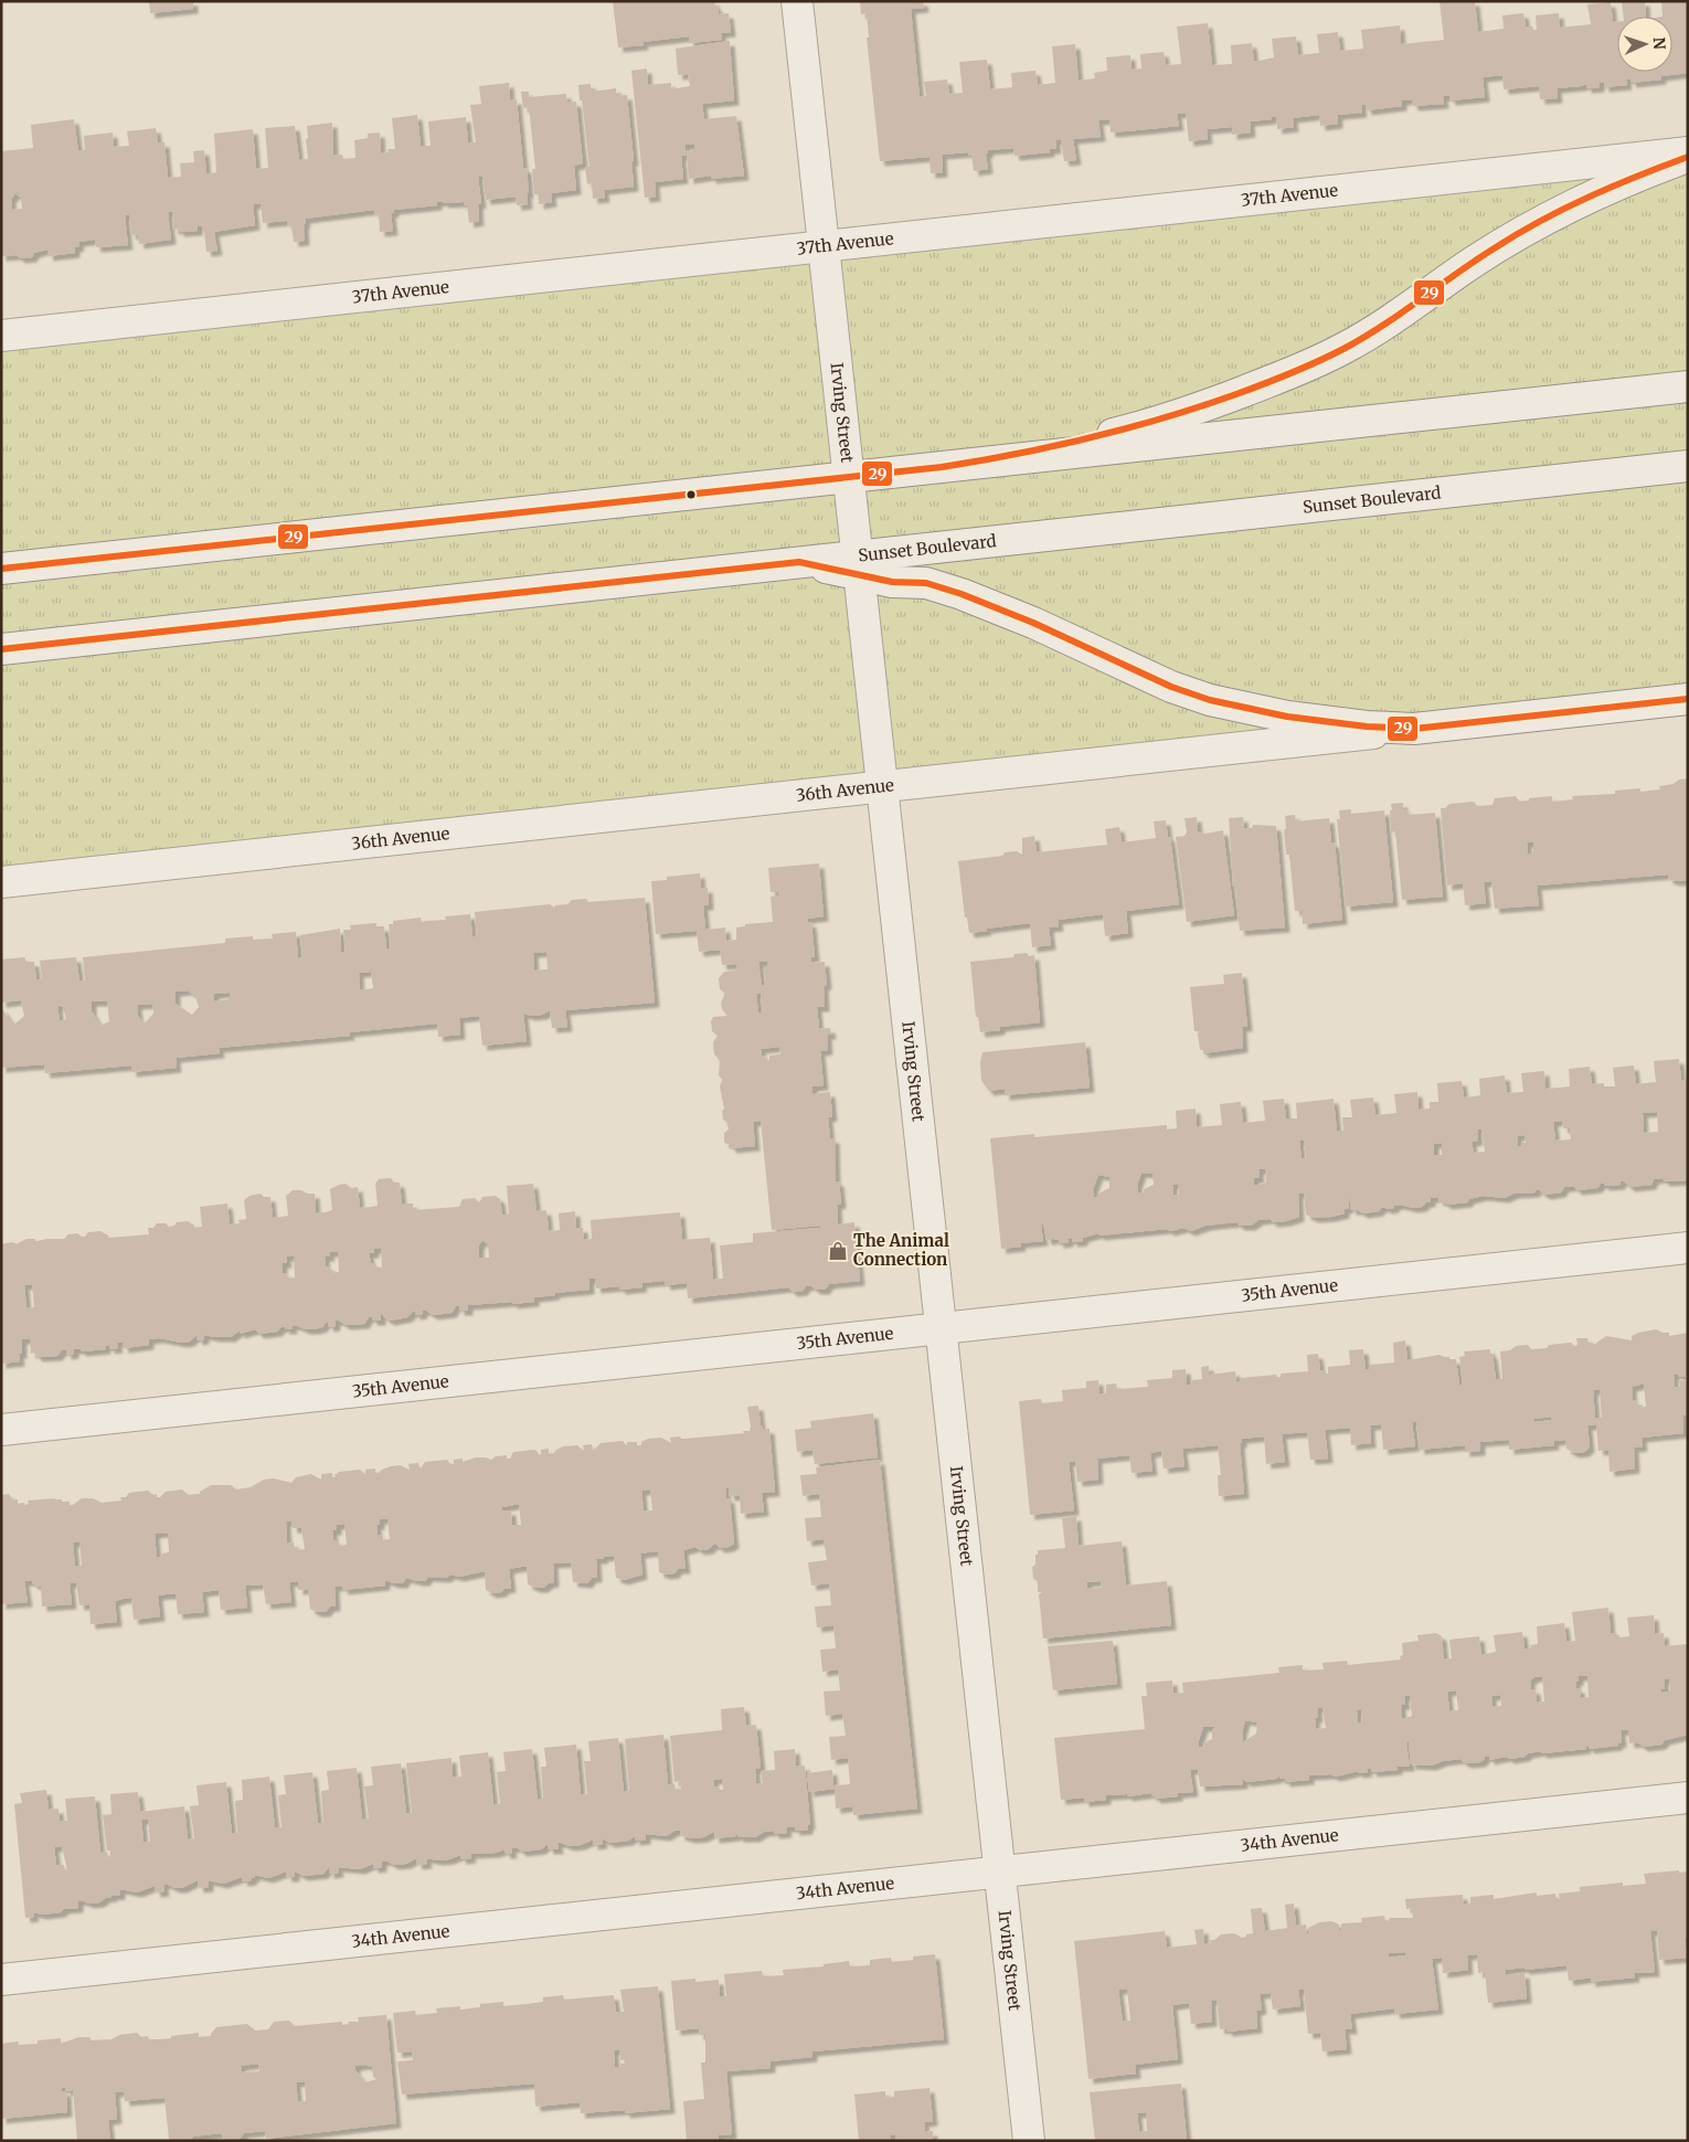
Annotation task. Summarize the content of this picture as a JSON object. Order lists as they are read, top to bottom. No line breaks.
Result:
{"streets":{"street":["37th Avenue","Irving Street","Sunset Boulevard","36th Avenue","35th Avenue","34th Avenue"]},"crossings":[["37th Avenue","Irving Street"],["Irving Street","Sunset Boulevard"],["Irving Street","36th Avenue"],["Irving Street","35th Avenue"],["Irving Street","34th Avenue"]],"places":{"shop":["The Animal Connection"]},"lines":["transit line 29"],"north":"right"}
